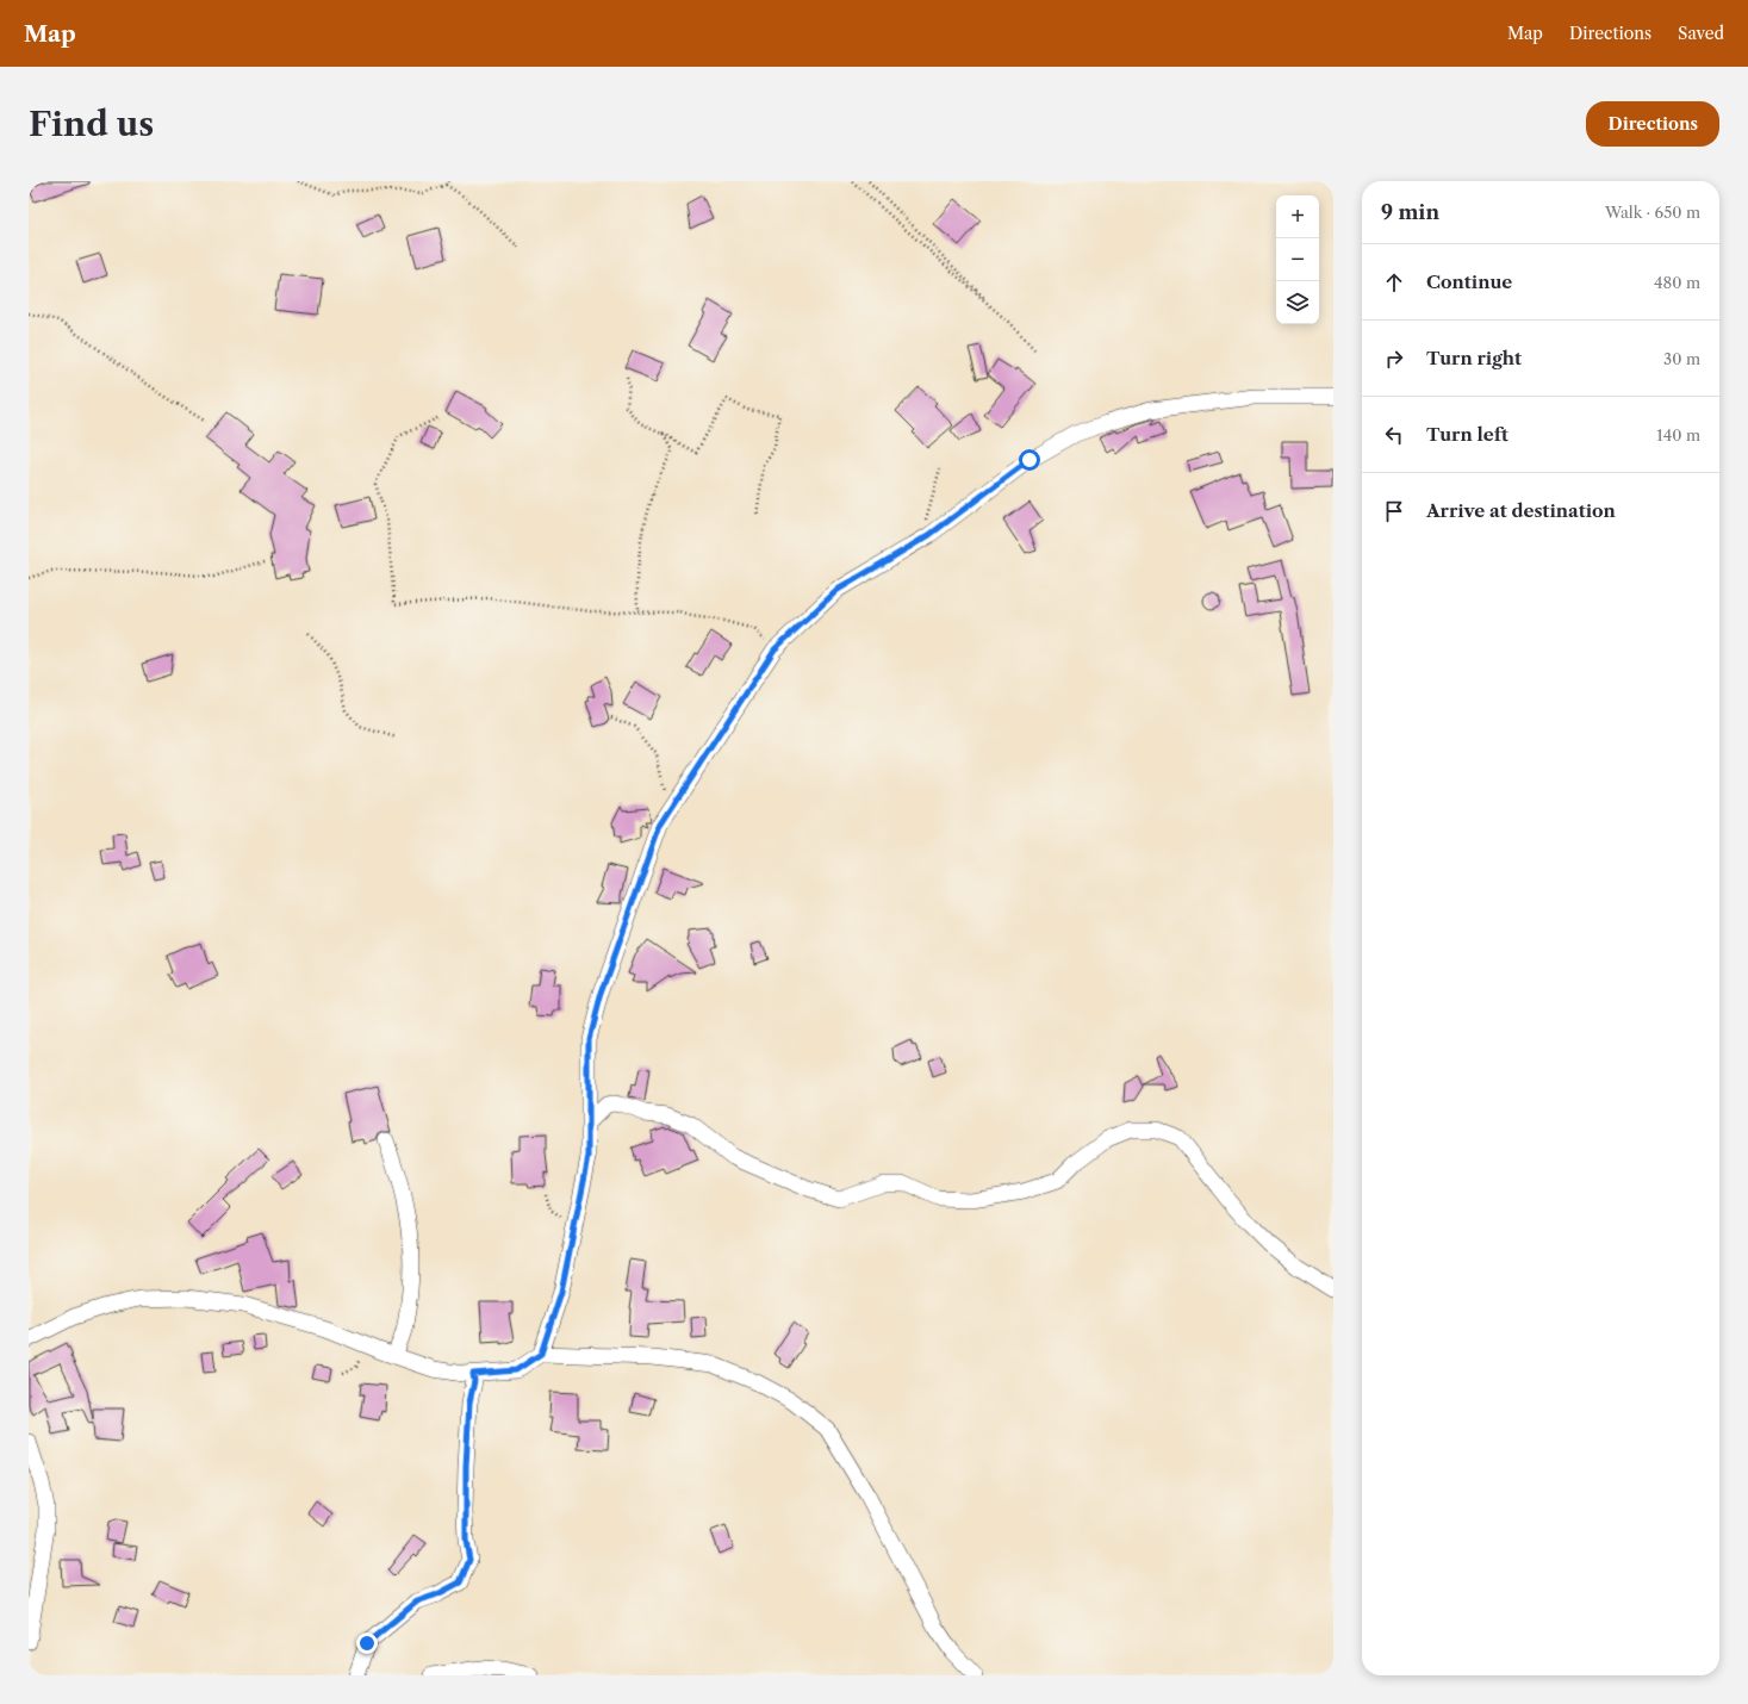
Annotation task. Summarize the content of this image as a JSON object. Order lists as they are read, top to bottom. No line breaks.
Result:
{"page":{"header":"Map","nav":["Map","Directions","Saved"],"buttons":"Directions","title":"Find us","heading":["9 min","Walk · 650 m"],"map_buttons":["+","−"],"list":[["Continue","480 m"],["Turn right","30 m"],["Turn left","140 m"],"Arrive at destination"]}}
